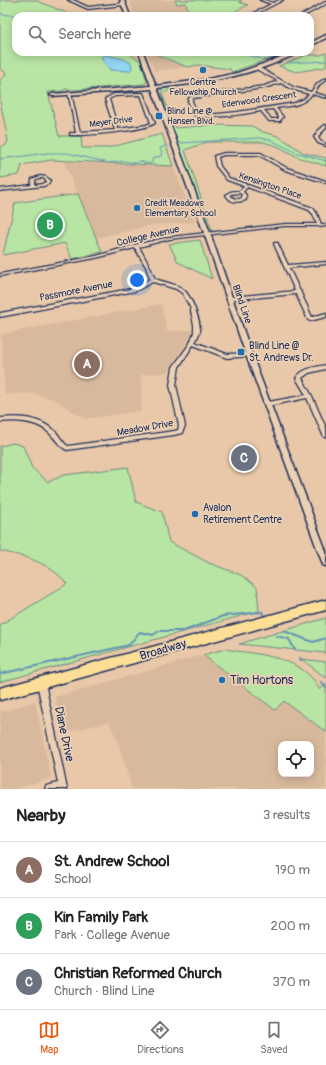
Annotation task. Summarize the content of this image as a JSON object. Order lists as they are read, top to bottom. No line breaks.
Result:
{"streets":{"main road":["Broadway"],"street":["Edenwood Crescent","Meyer Drive","Kensington Place","College Avenue","Passmore Avenue","Blind Line","Meadow Drive","Diane Drive"]},"crossings":[["Kensington Place","College Avenue"],["College Avenue","Blind Line"],["Passmore Avenue","Meadow Drive"],["Broadway","Diane Drive"]],"places":{"other":["Centre Fellowship Church","Credit Meadows Elementary School","Avalon Retirement Centre","Tim Hortons"],"transit":["Blind Line @ Hansen Blvd.","Blind Line @ St. Andrews Dr."]},"page":{"search":"Search here","pins":["B","A","C"],"heading":["Nearby","3 results"],"list":[{"mark":"A","name":"St. Andrew School","note":"School","value":"190 m"},{"mark":"B","name":"Kin Family Park","note":"Park · College Avenue","value":"200 m"},{"mark":"C","name":"Christian Reformed Church","note":"Church · Blind Line","value":"370 m"}],"nav":["Map","Directions","Saved"]}}
